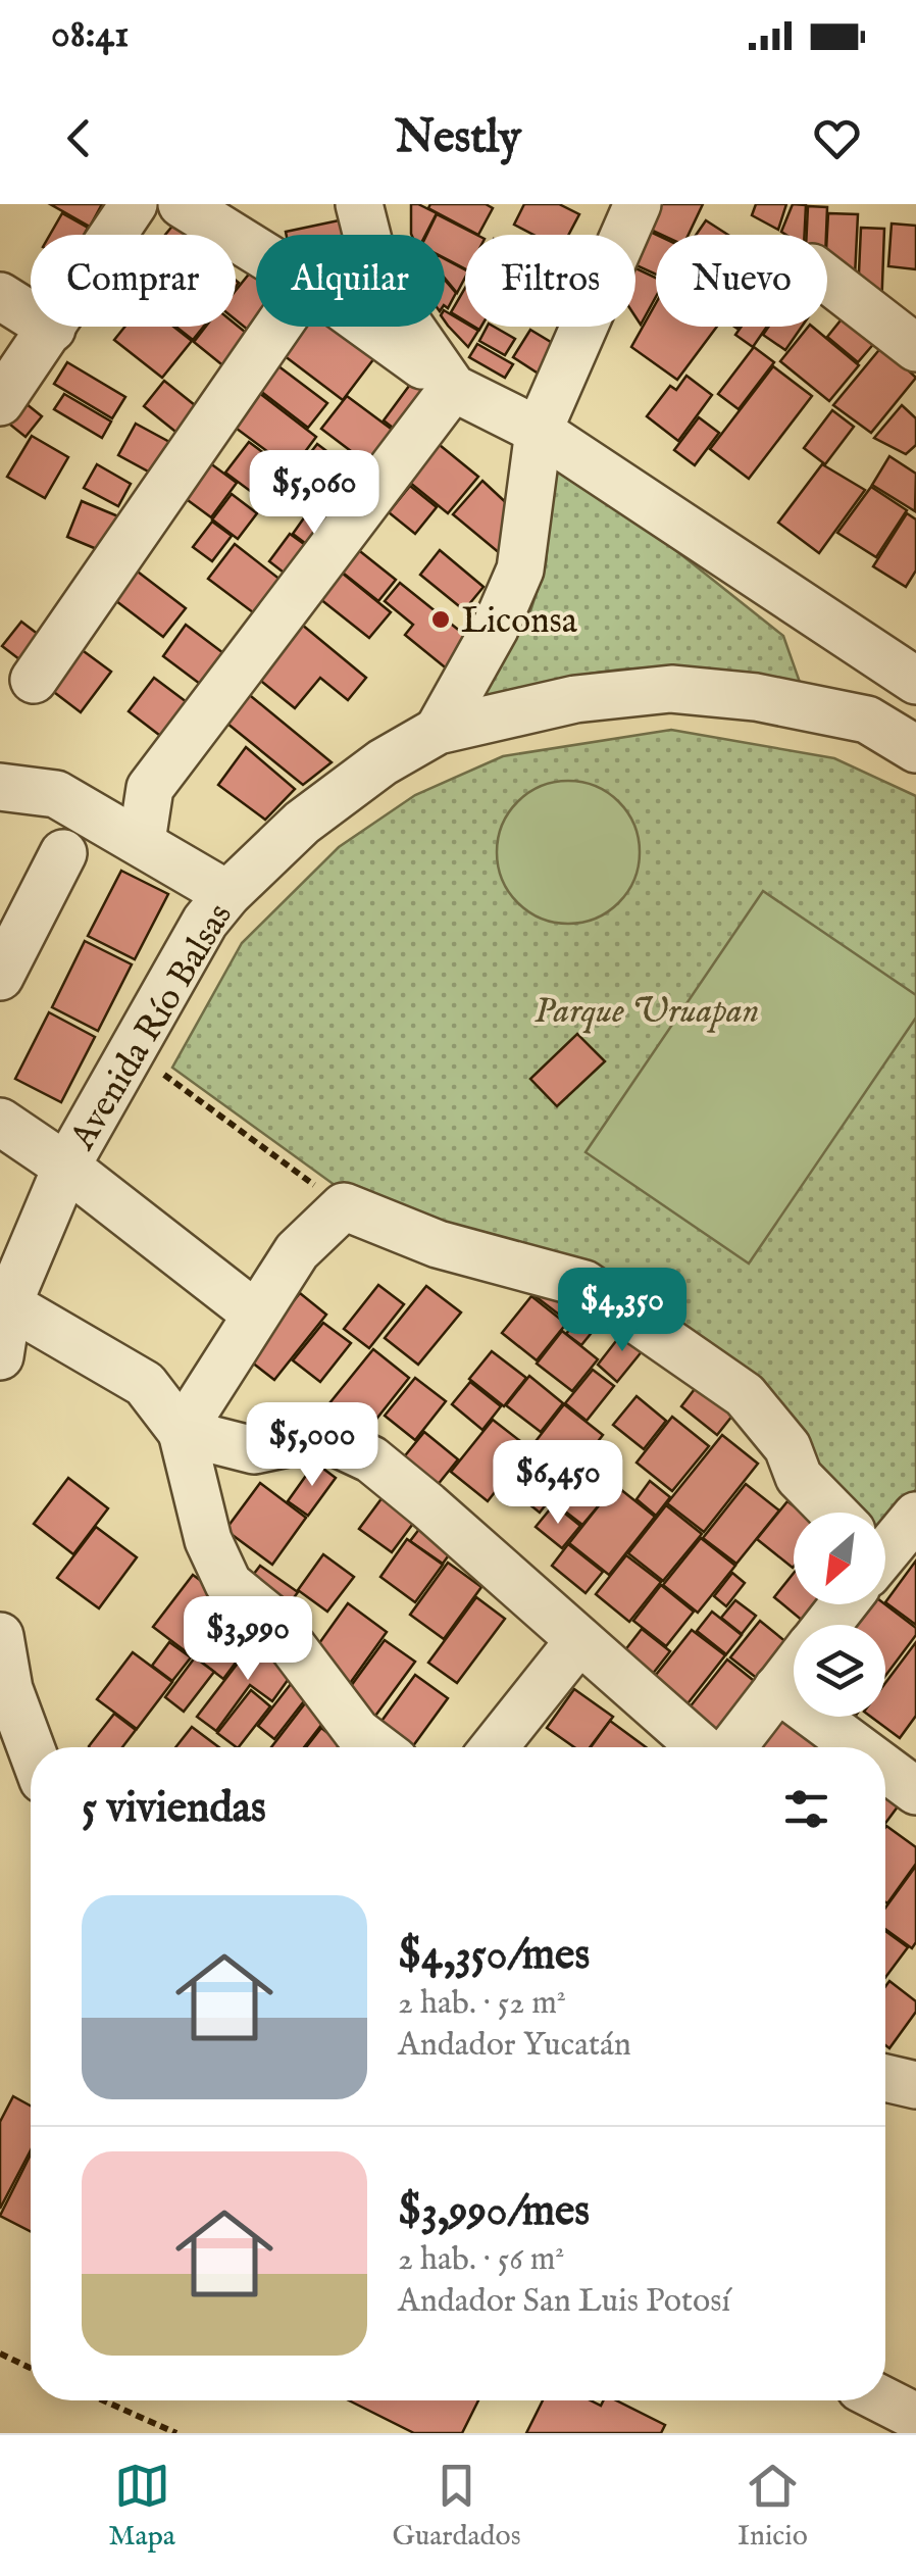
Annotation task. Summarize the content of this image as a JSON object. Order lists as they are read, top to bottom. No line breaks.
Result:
{"streets":{"street":["Avenida Río Balsas"]},"parks":["Parque Uruapan"],"places":["Liconsa"],"north":"bottom left","page":{"status":"08:41","header":"Nestly","chip":["Comprar","Alquilar","Filtros","Nuevo"],"price":["$5,060","$4,350","$5,000","$6,450","$3,990"],"heading":"5 viviendas","list":[{"name":"$4,350/mes","note":"2 hab. · 52 m² · Andador Yucatán"},{"name":"$3,990/mes","note":"2 hab. · 56 m² · Andador San Luis Potosí"}],"tabs":["Mapa","Guardados","Inicio"]}}
